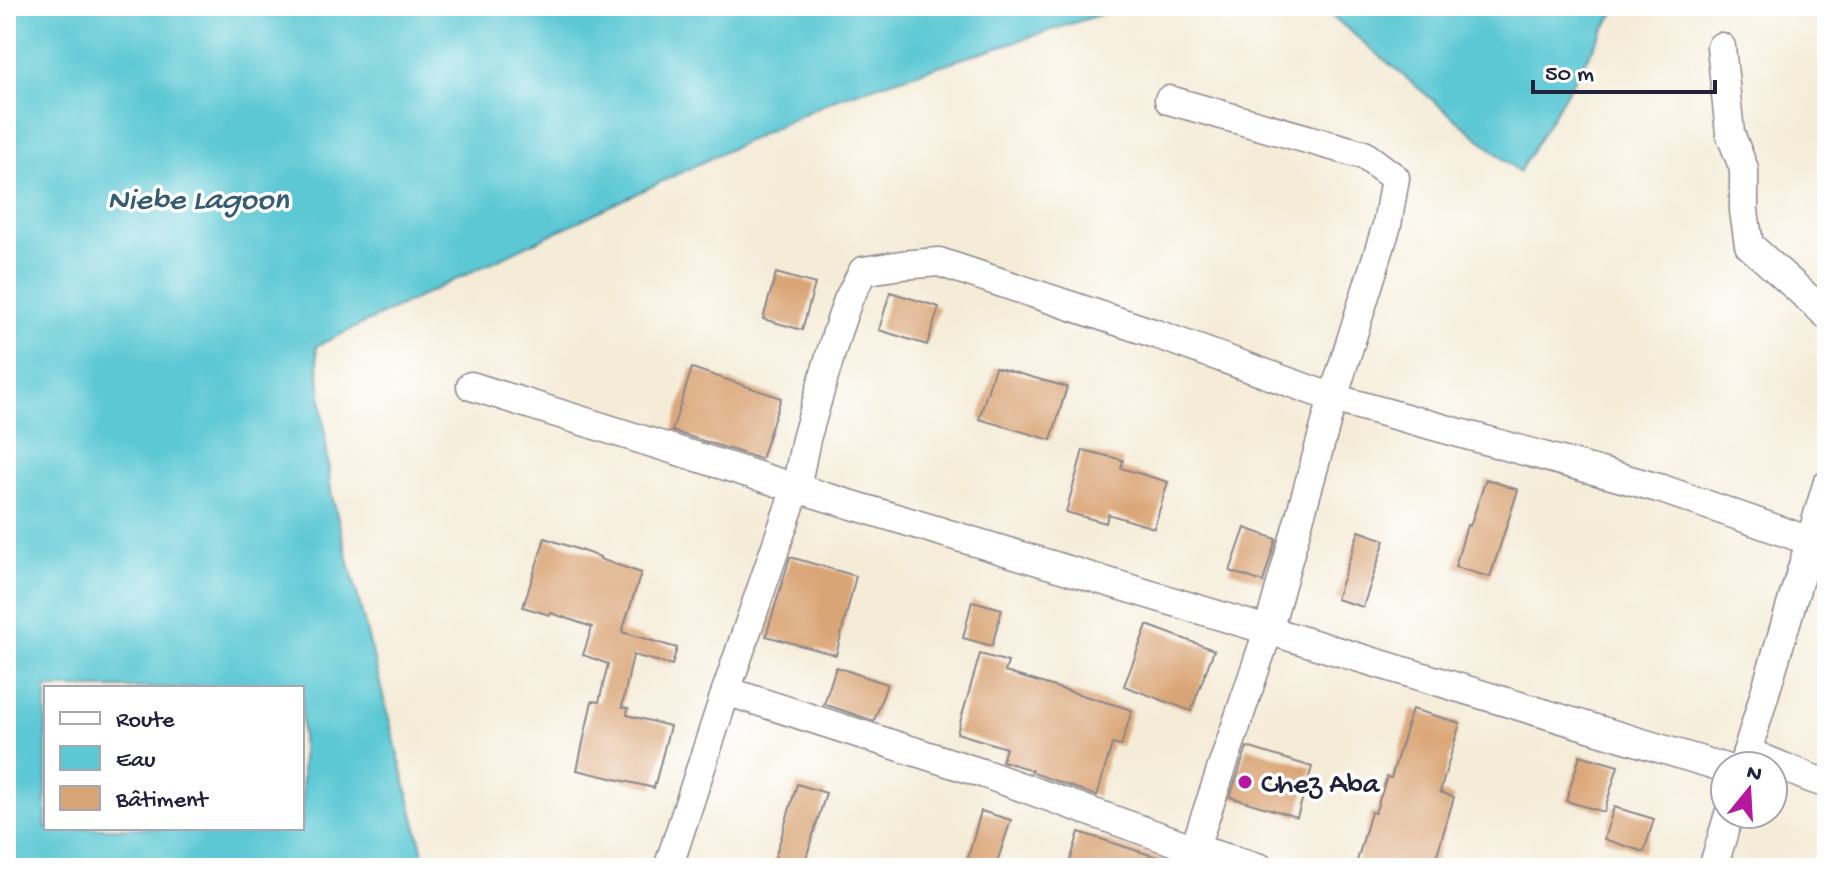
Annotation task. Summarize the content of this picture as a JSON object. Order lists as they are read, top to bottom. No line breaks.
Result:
{"water":["Niebe Lagoon"],"places":["Chez Aba"],"legend":["Route","Eau","Bâtiment"],"scale_bar":"50 m","north":"top"}
